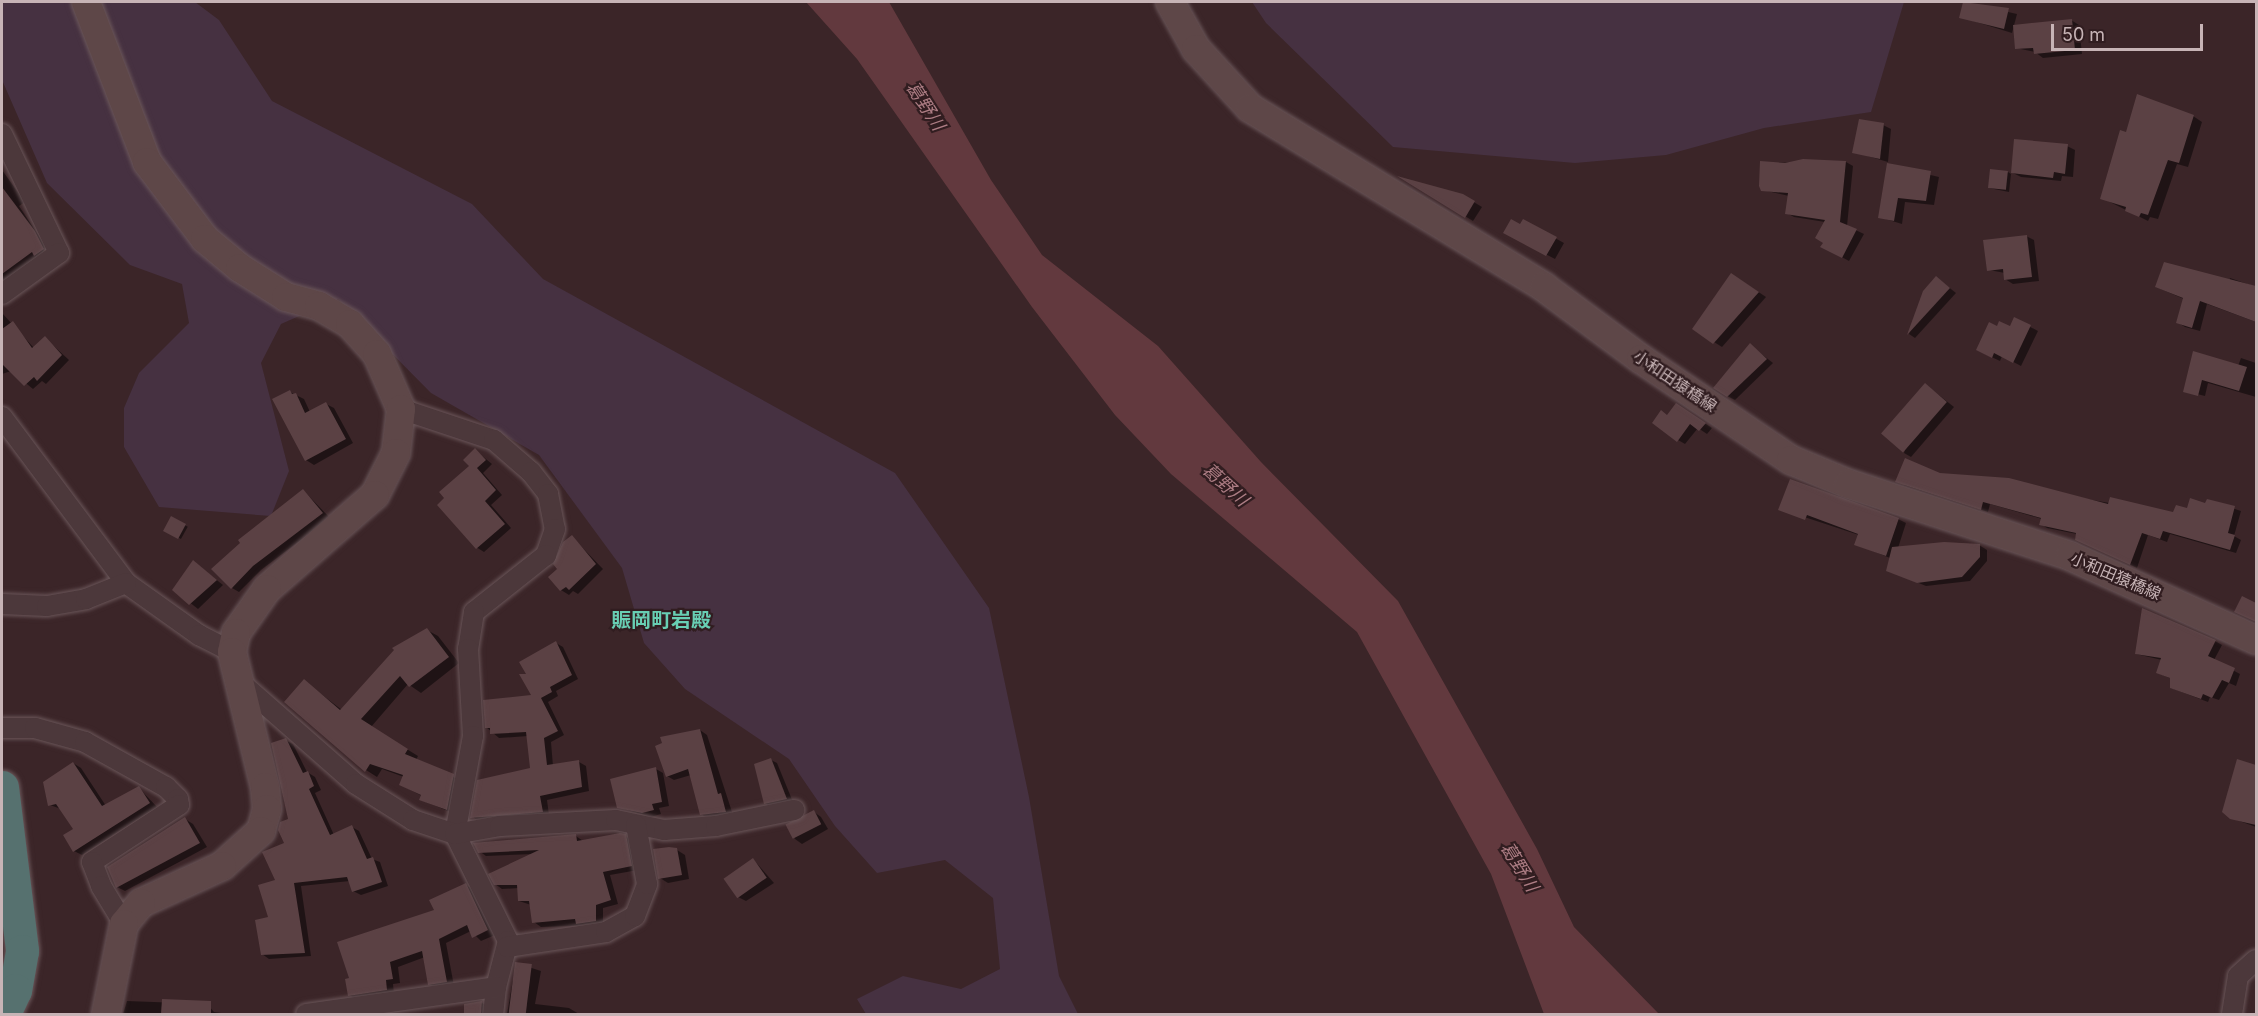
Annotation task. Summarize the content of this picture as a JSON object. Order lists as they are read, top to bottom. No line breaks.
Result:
{"streets":{"street":["小和田猿橋線"]},"districts":["賑岡町岩殿"],"water":["葛野川"],"scale_bar":"50 m"}
